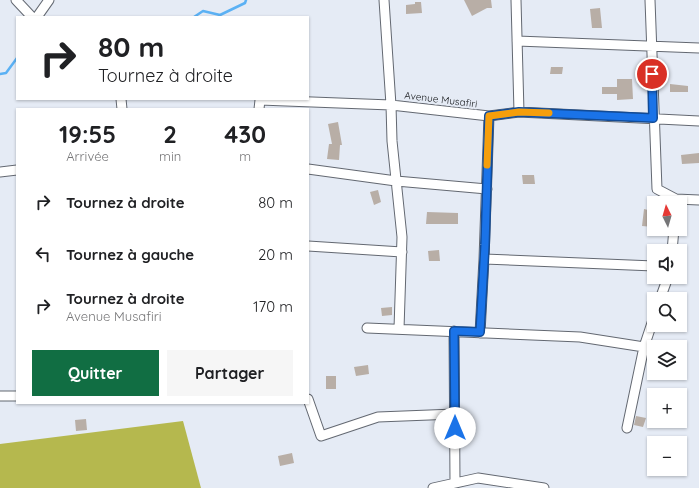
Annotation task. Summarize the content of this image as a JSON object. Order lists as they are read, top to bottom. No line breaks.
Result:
{"streets":{"street":["Avenue Musafiri"]},"north":"top","page":{"turn":["80 m","Tournez à droite"],"eta":["19:55","Arrivée","2","min","430","m"],"list":[{"name":"Tournez à droite","value":"80 m"},{"name":"Tournez à gauche","value":"20 m"},{"name":"Tournez à droite","note":"Avenue Musafiri","value":"170 m"}],"map_buttons":["+","−"],"buttons":["Quitter","Partager"]}}
